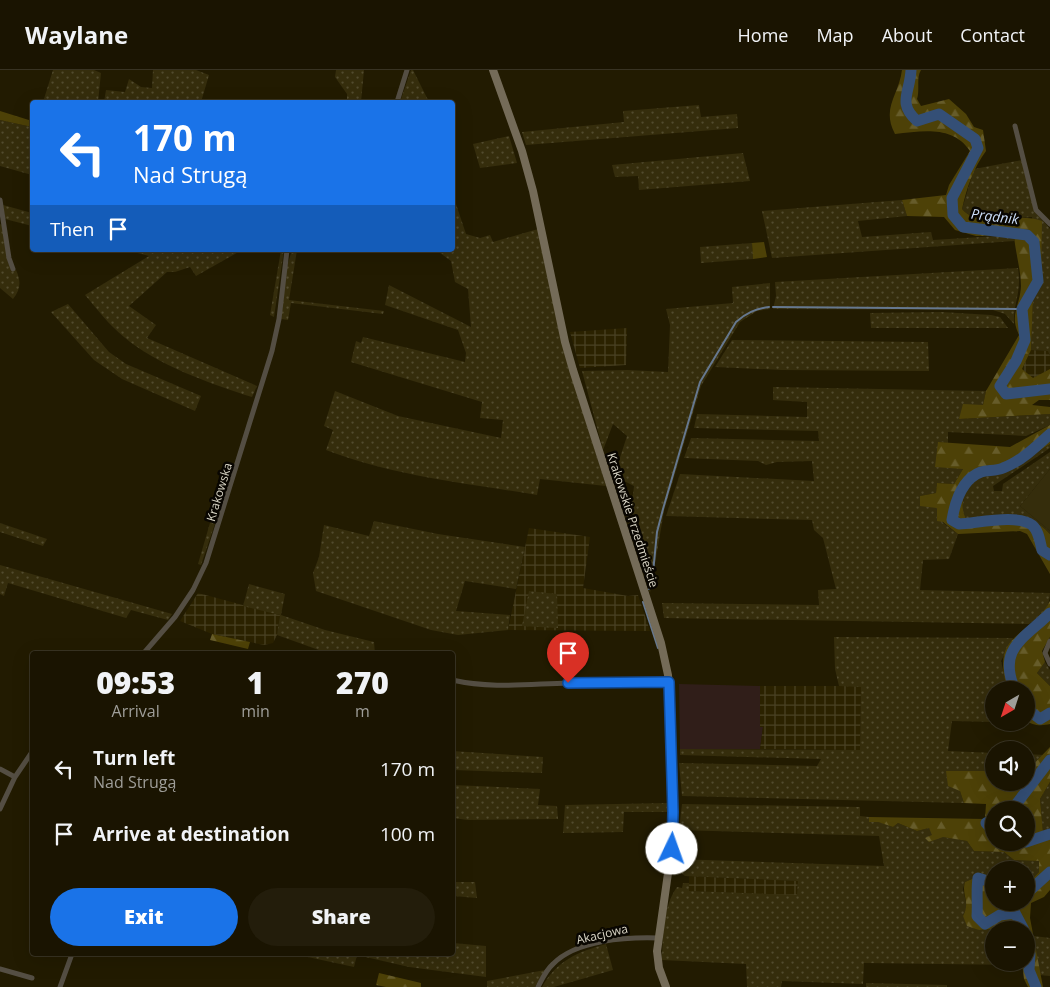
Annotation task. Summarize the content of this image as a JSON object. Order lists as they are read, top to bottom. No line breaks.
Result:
{"streets":{"main road":["Krakowskie Przedmieście"],"street":["Krakowska","Akacjowa"]},"crossings":[["Krakowskie Przedmieście","Akacjowa"]],"water":["Prądnik"],"north":"bottom left","page":{"header":"Waylane","nav":["Home","Map","About","Contact"],"turn":["170 m","Nad Strugą"],"then":"Then","eta":["09:53","Arrival","1","min","270","m"],"map_buttons":["+","−"],"list":[{"name":"Turn left","note":"Nad Strugą","value":"170 m"},{"name":"Arrive at destination","value":"100 m"}],"buttons":["Exit","Share"]}}
